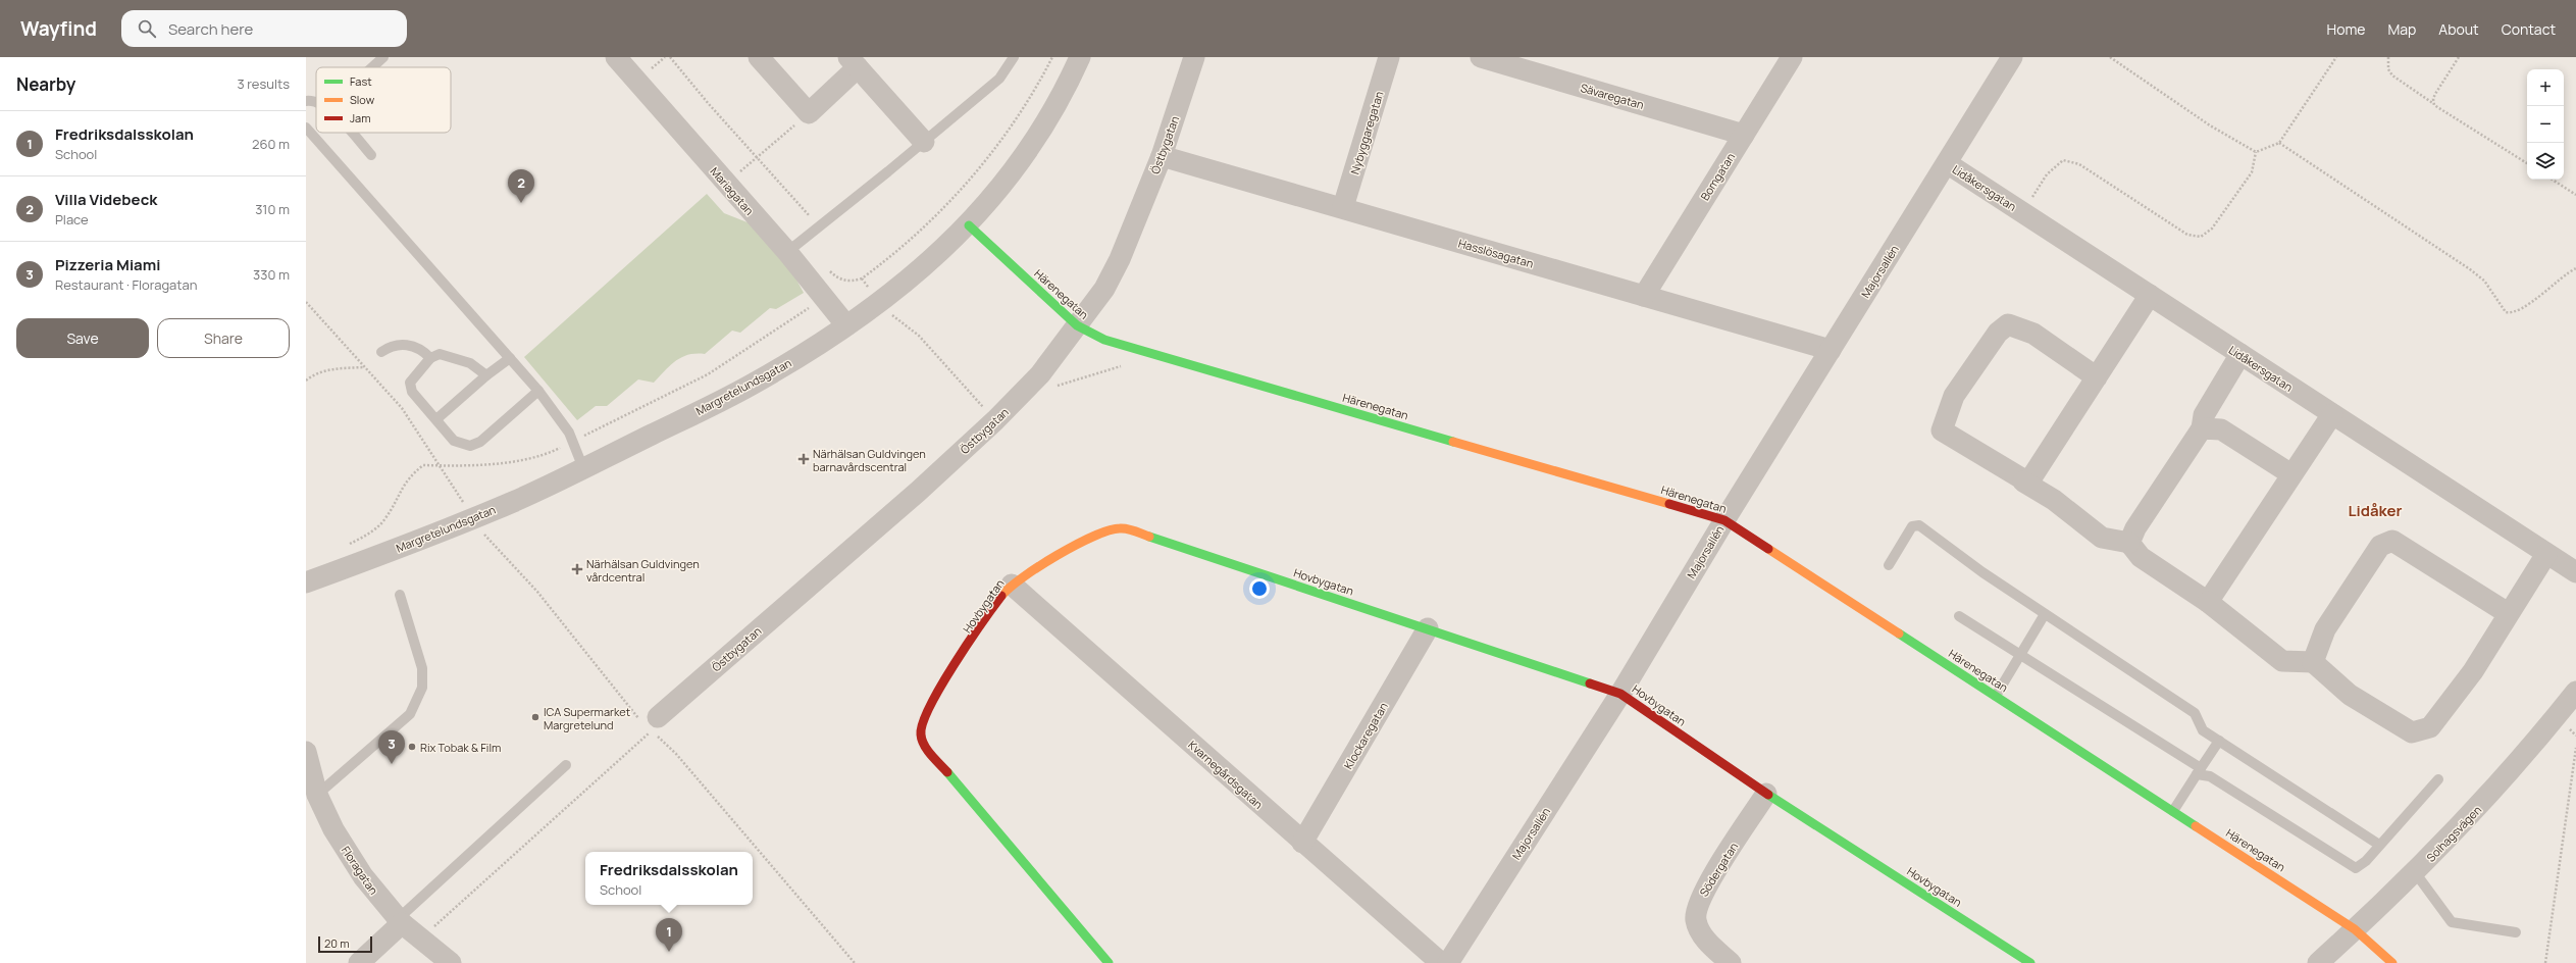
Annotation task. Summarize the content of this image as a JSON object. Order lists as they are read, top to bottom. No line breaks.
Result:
{"streets":{"street":["Sävaregatan","Nybyggaregatan","Östbygatan","Bomgatan","Lidåkersgatan","Mariagatan","Hasslösagatan","Majorsallén","Härenegatan","Margretelundsgatan","Hovbygatan","Klockaregatan","Kvarnegårdsgatan","Solhagsvägen","Södergatan","Floragatan"]},"crossings":[["Sävaregatan","Bomgatan"],["Nybyggaregatan","Hasslösagatan"],["Östbygatan","Hasslösagatan"],["Östbygatan","Härenegatan"],["Bomgatan","Hasslösagatan"],["Lidåkersgatan","Majorsallén"],["Mariagatan","Margretelundsgatan"],["Hasslösagatan","Majorsallén"],["Majorsallén","Härenegatan"],["Majorsallén","Hovbygatan"],["Härenegatan","Margretelundsgatan"],["Härenegatan","Solhagsvägen"],["Hovbygatan","Klockaregatan"],["Hovbygatan","Kvarnegårdsgatan"],["Hovbygatan","Södergatan"],["Klockaregatan","Kvarnegårdsgatan"]],"districts":["Lidåker"],"places":{"health":["Närhälsan Guldvingen barnavårdscentral","Närhälsan Guldvingen vårdcentral"],"other":["ICA Supermarket Margretelund","Rix Tobak & Film"]},"legend":["Fast","Slow","Jam"],"scale_bar":"20 m","page":{"header":"Wayfind","search":"Search here","nav":["Home","Map","About","Contact"],"heading":["Nearby","3 results"],"map_buttons":["+","−"],"list":[{"mark":"1","name":"Fredriksdalsskolan","note":"School","value":"260 m"},{"mark":"2","name":"Villa Videbeck","note":"Place","value":"310 m"},{"mark":"3","name":"Pizzeria Miami","note":"Restaurant · Floragatan","value":"330 m"}],"pins":["2","3","1"],"buttons":["Save","Share"],"popup":["Fredriksdalsskolan","School"],"scale":"20 m"}}
